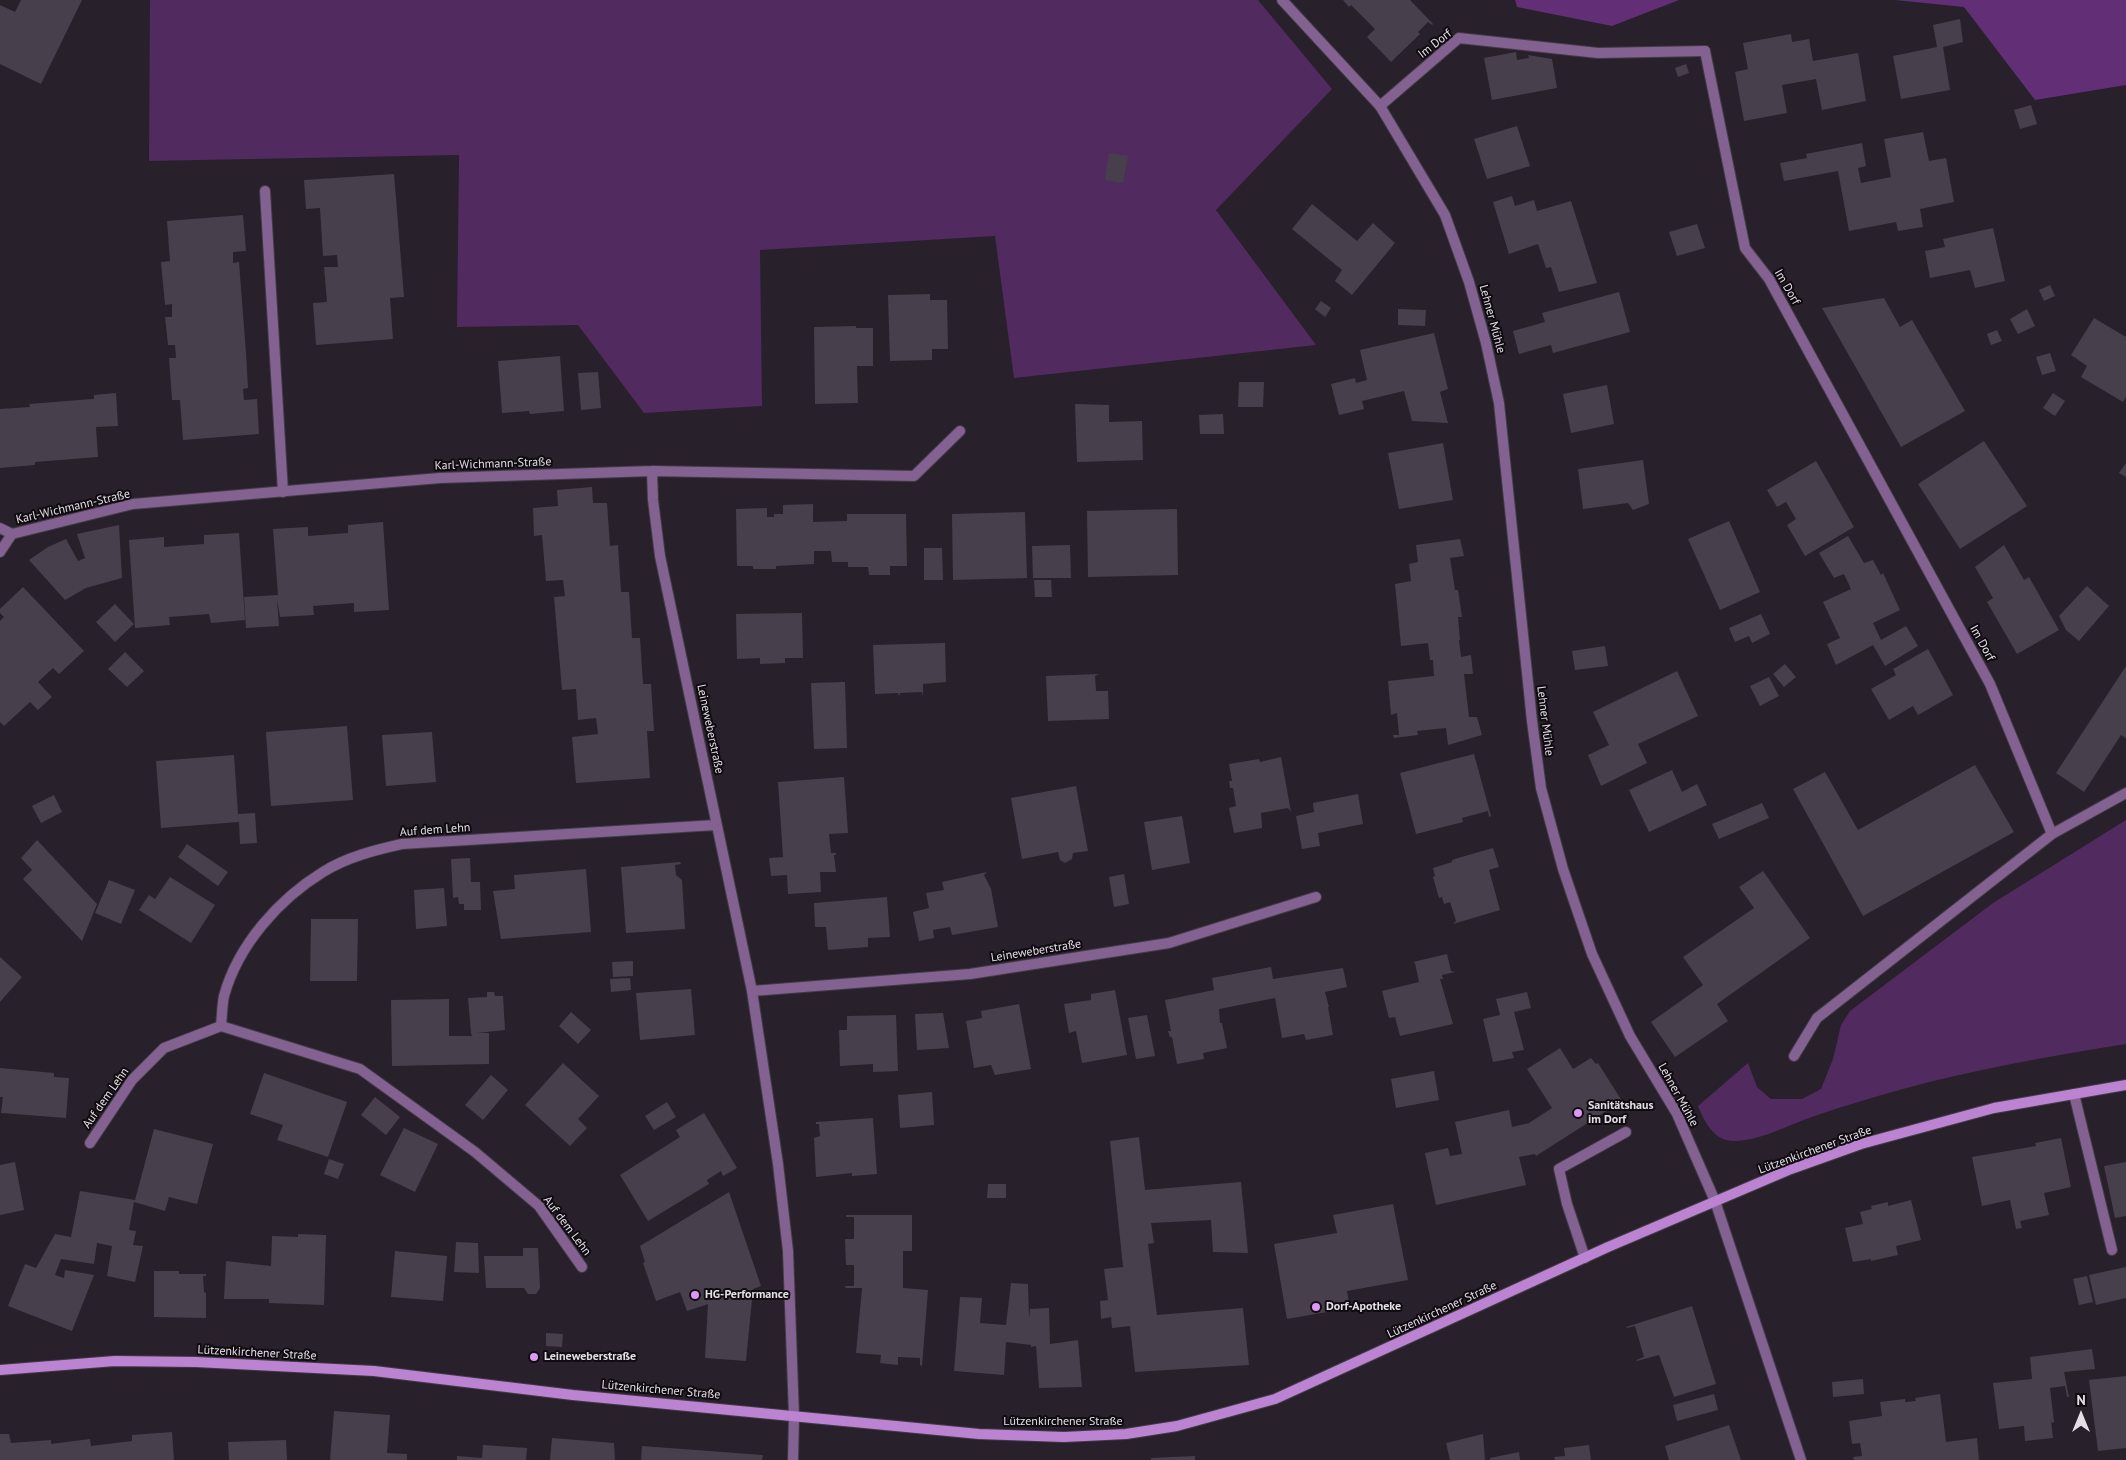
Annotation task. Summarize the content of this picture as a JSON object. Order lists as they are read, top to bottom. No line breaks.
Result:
{"streets":{"main road":["Lützenkirchener Straße"],"street":["Im Dorf","Lehner Mühle","Karl-Wichmann-Straße","Leineweberstraße","Auf dem Lehn"]},"crossings":[["Im Dorf","Lehner Mühle"],["Lehner Mühle","Lützenkirchener Straße"],["Karl-Wichmann-Straße","Leineweberstraße"],["Leineweberstraße","Auf dem Lehn"],["Leineweberstraße","Lützenkirchener Straße"]],"places":["Sanitätshaus im Dorf","HG-Performance","Dorf-Apotheke","Leineweberstraße"],"north":"top"}
